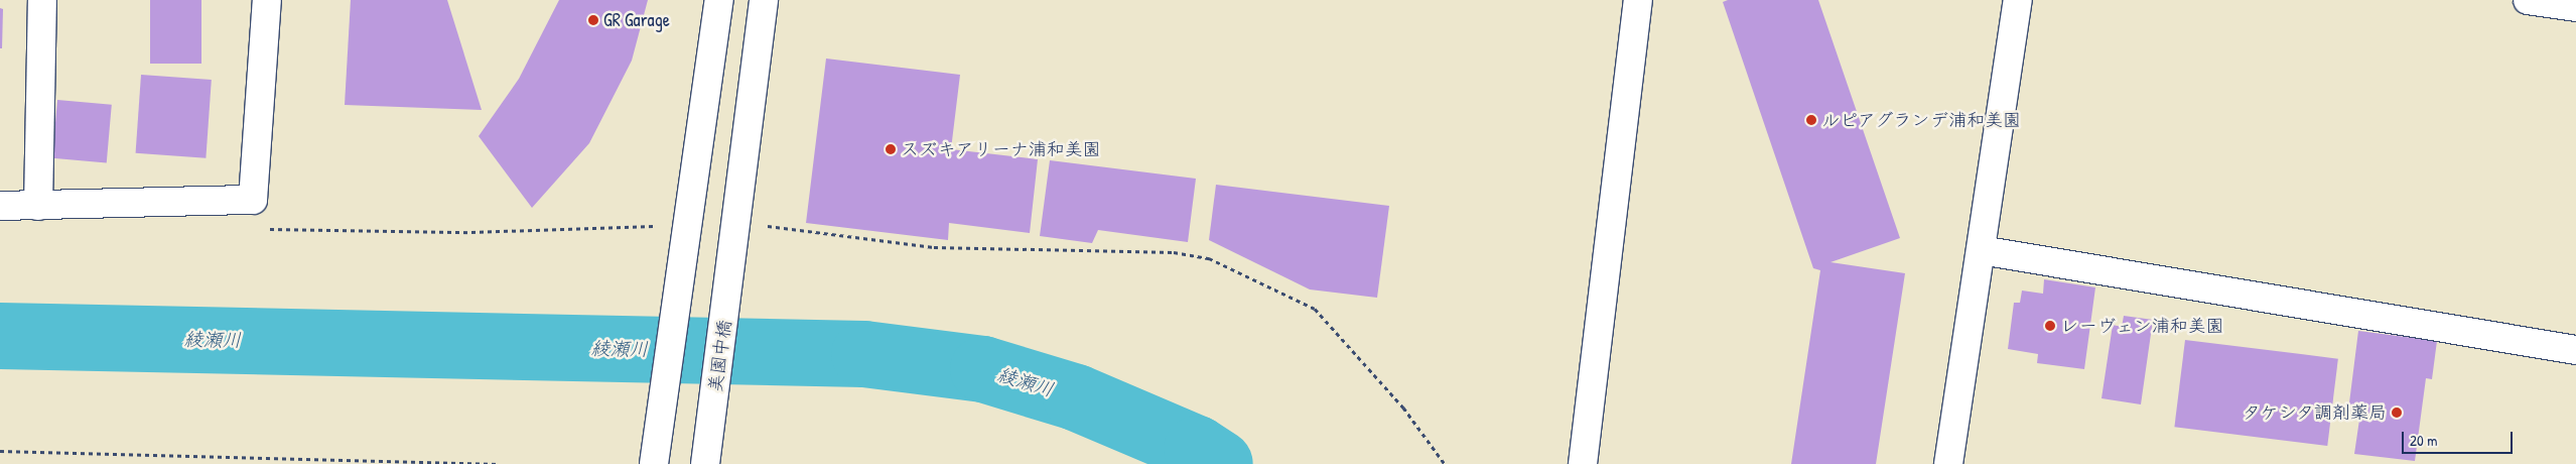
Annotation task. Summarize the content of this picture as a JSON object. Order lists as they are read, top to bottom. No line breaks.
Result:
{"streets":{"street":["美園中橋"]},"water":["綾瀬川"],"places":["GR Garage","ルピアグランデ浦和美園","スズキアリーナ浦和美園","レーヴェン浦和美園","タケシタ調剤薬局"],"scale_bar":"20 m"}
